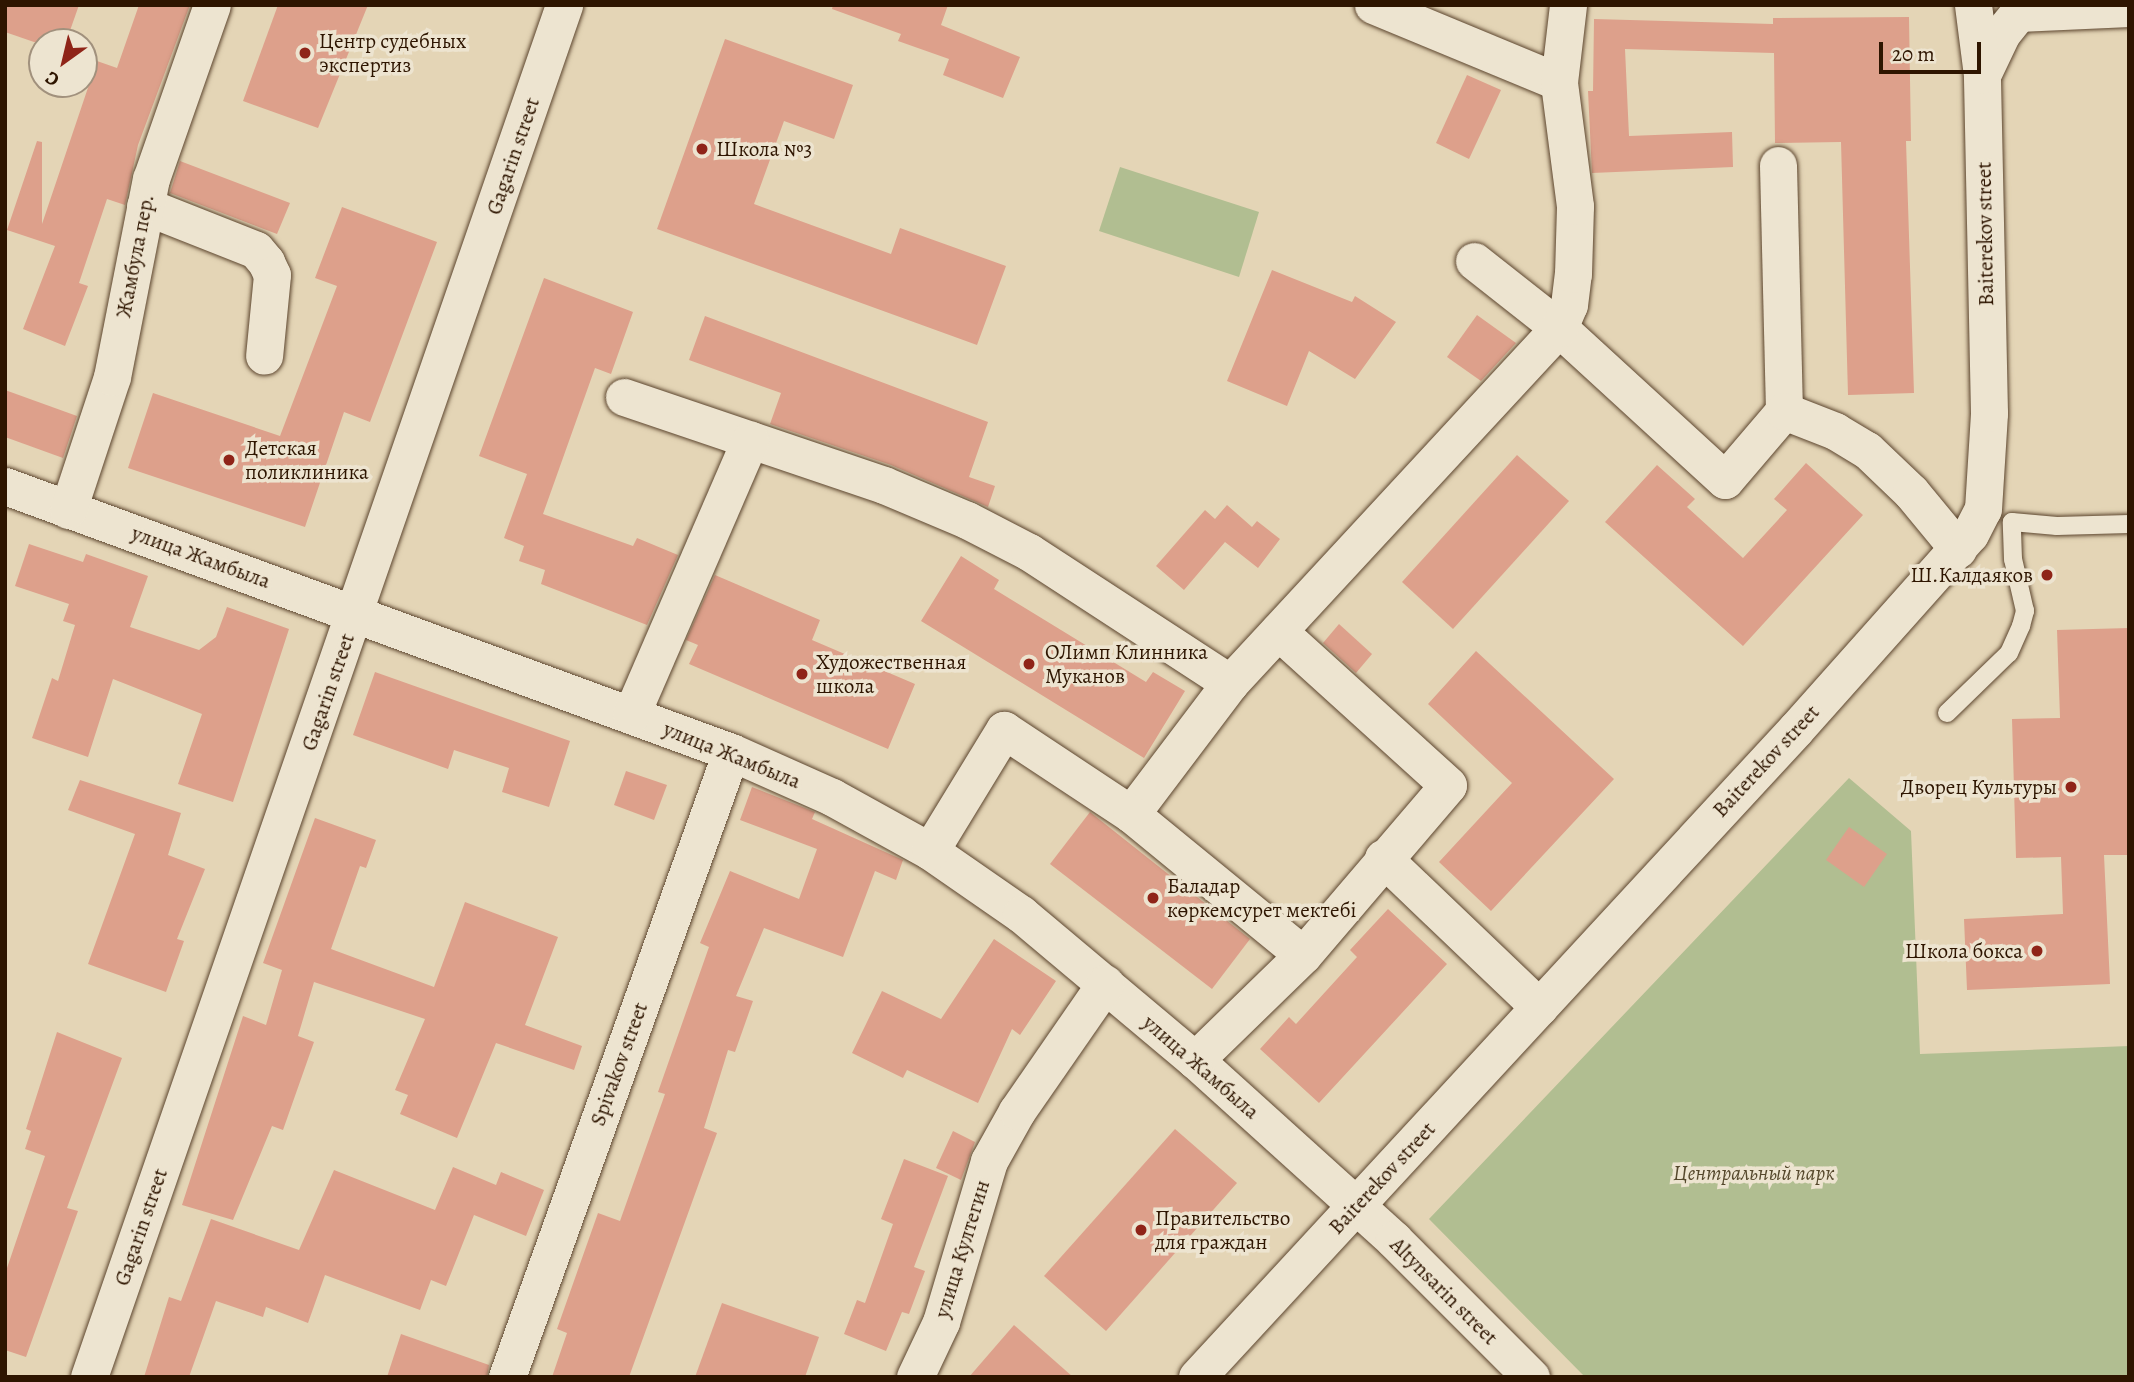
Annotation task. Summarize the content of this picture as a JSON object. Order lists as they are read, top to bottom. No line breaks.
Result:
{"streets":{"street":["Gagarin street","Baiterekov street","Жамбула пер.","улица Жамбыла","Spivakov street","улица Култегин","Altynsarin street"]},"crossings":[["Gagarin street","улица Жамбыла"],["Baiterekov street","улица Жамбыла"],["Baiterekov street","Altynsarin street"],["Жамбула пер.","улица Жамбыла"],["улица Жамбыла","Spivakov street"],["улица Жамбыла","улица Култегин"],["улица Жамбыла","Altynsarin street"]],"parks":["Центральный парк"],"places":["Центр судебных экспертиз","Школа №3","Детская поликлиника","Ш.Калдаяков","ОЛимп Клинника Муканов","Художественная школа","Дворец Культуры","Баладар көркемсурет мектебі","Школа бокса","Правительство для граждан"],"scale_bar":"20 m","north":"bottom left"}
